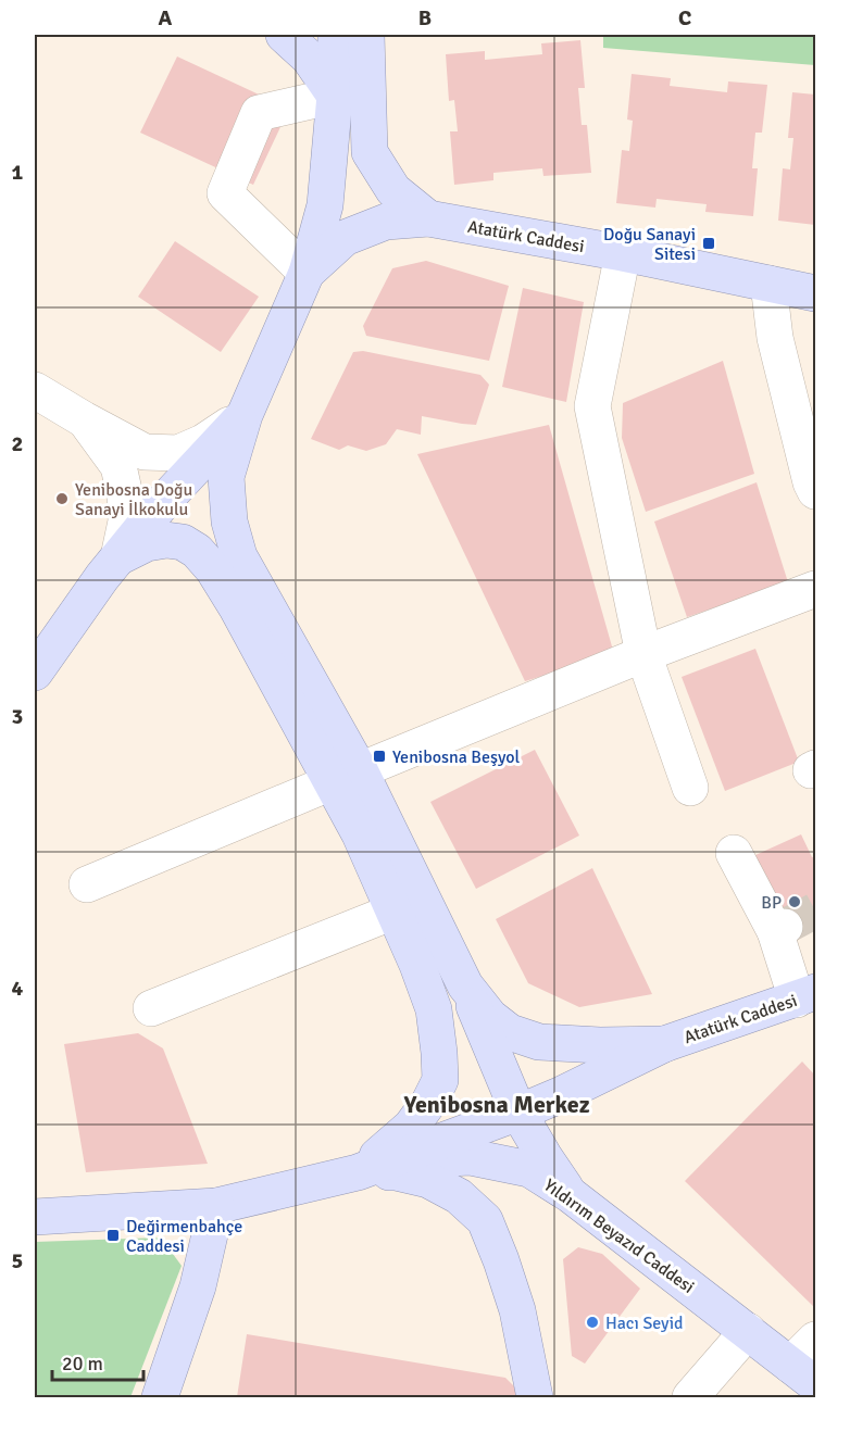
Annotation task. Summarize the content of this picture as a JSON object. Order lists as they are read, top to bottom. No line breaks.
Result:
{"streets":{"main road":["Atatürk Caddesi","Yıldırım Beyazıd Caddesi"]},"districts":["Yenibosna Merkez"],"places":{"transit":["Doğu Sanayi Sitesi","Yenibosna Beşyol","Değirmenbahçe Caddesi"],"other":["Yenibosna Doğu Sanayi İlkokulu","BP","Hacı Seyid"]},"scale_bar":"20 m","grid":{"columns":["A","B","C"],"rows":["1","2","3","4","5"]}}
